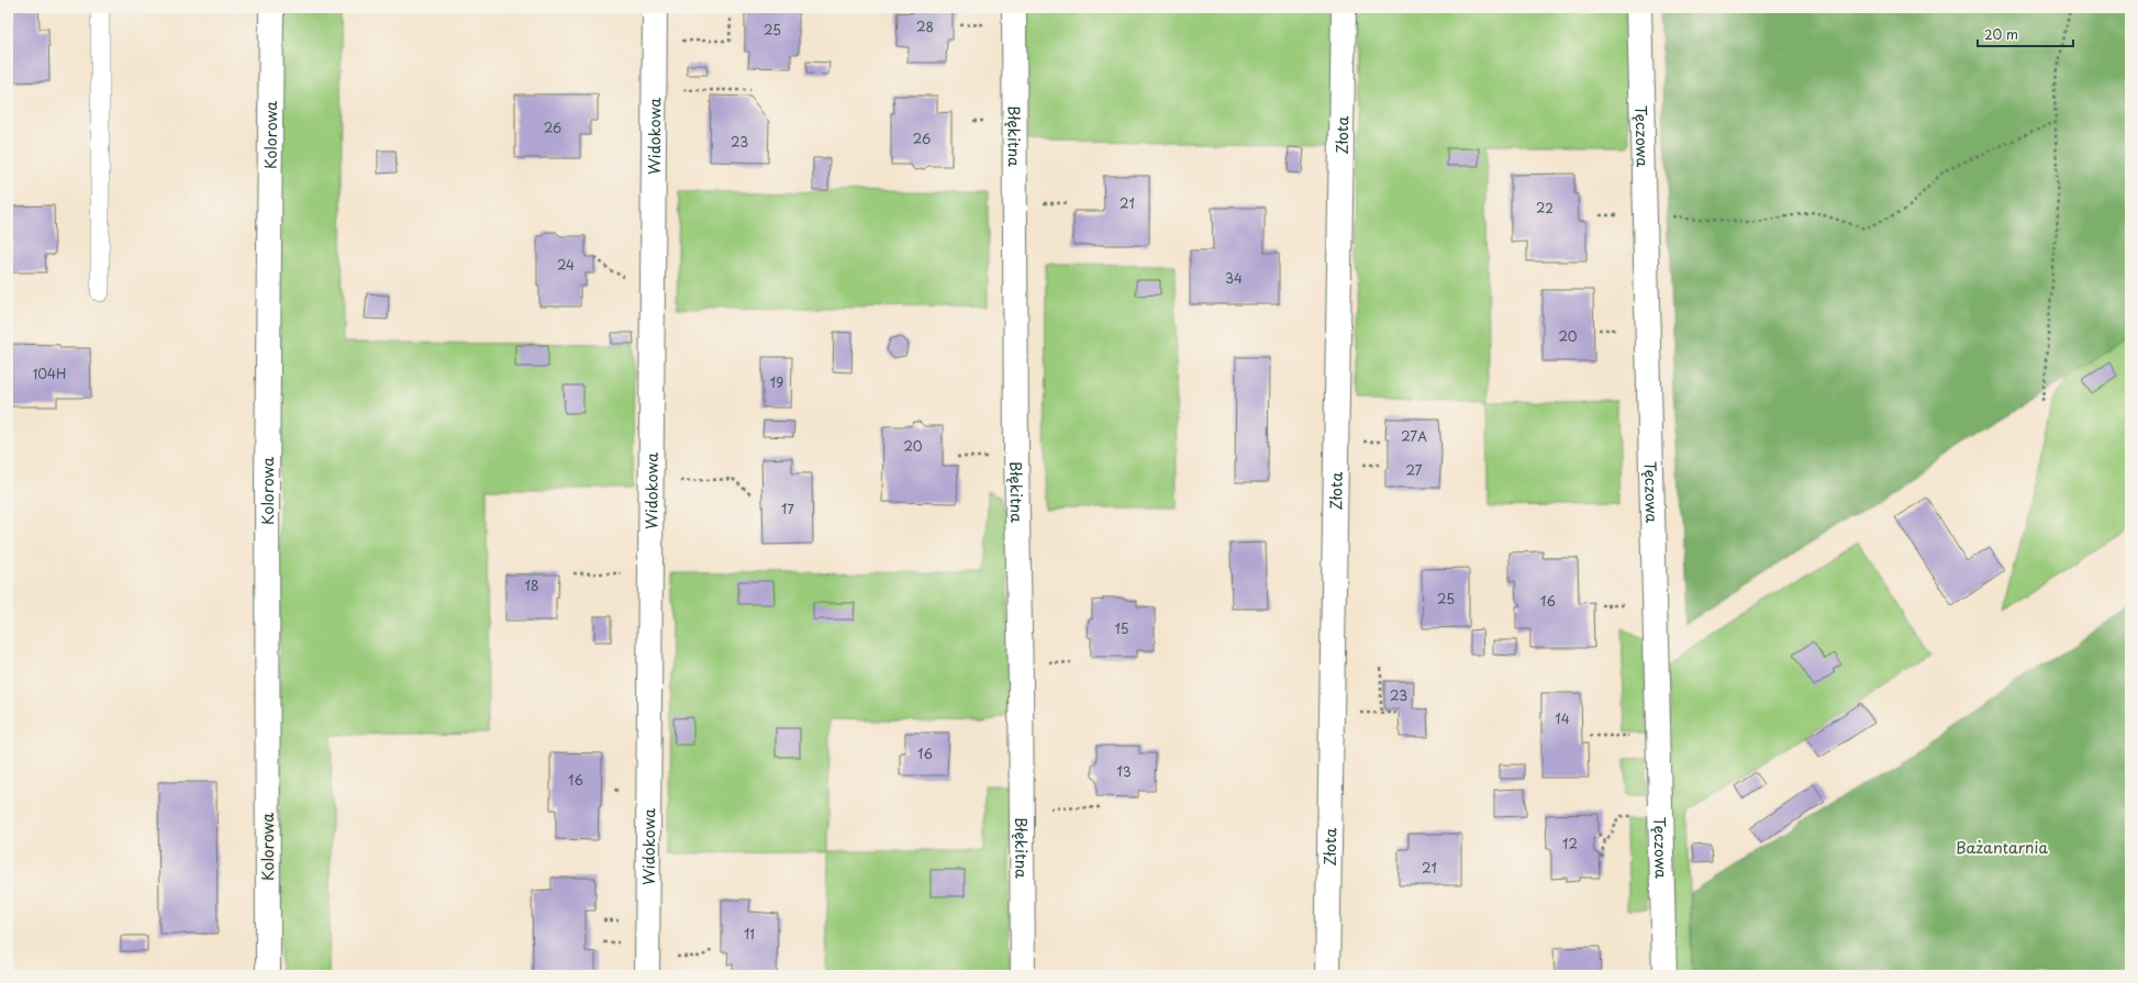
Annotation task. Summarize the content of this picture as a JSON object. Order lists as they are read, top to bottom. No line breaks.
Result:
{"streets":{"street":["Kolorowa","Widokowa","Błękitna","Złota","Tęczowa"]},"parks":["Bażantarnia"],"house_numbers":["28","25","26","26","23","21","22","24","34","20","104H","19","27A","20","27","17","18","25","16","15","23","14","16","13","16","12","21","11"],"scale_bar":"20 m"}
